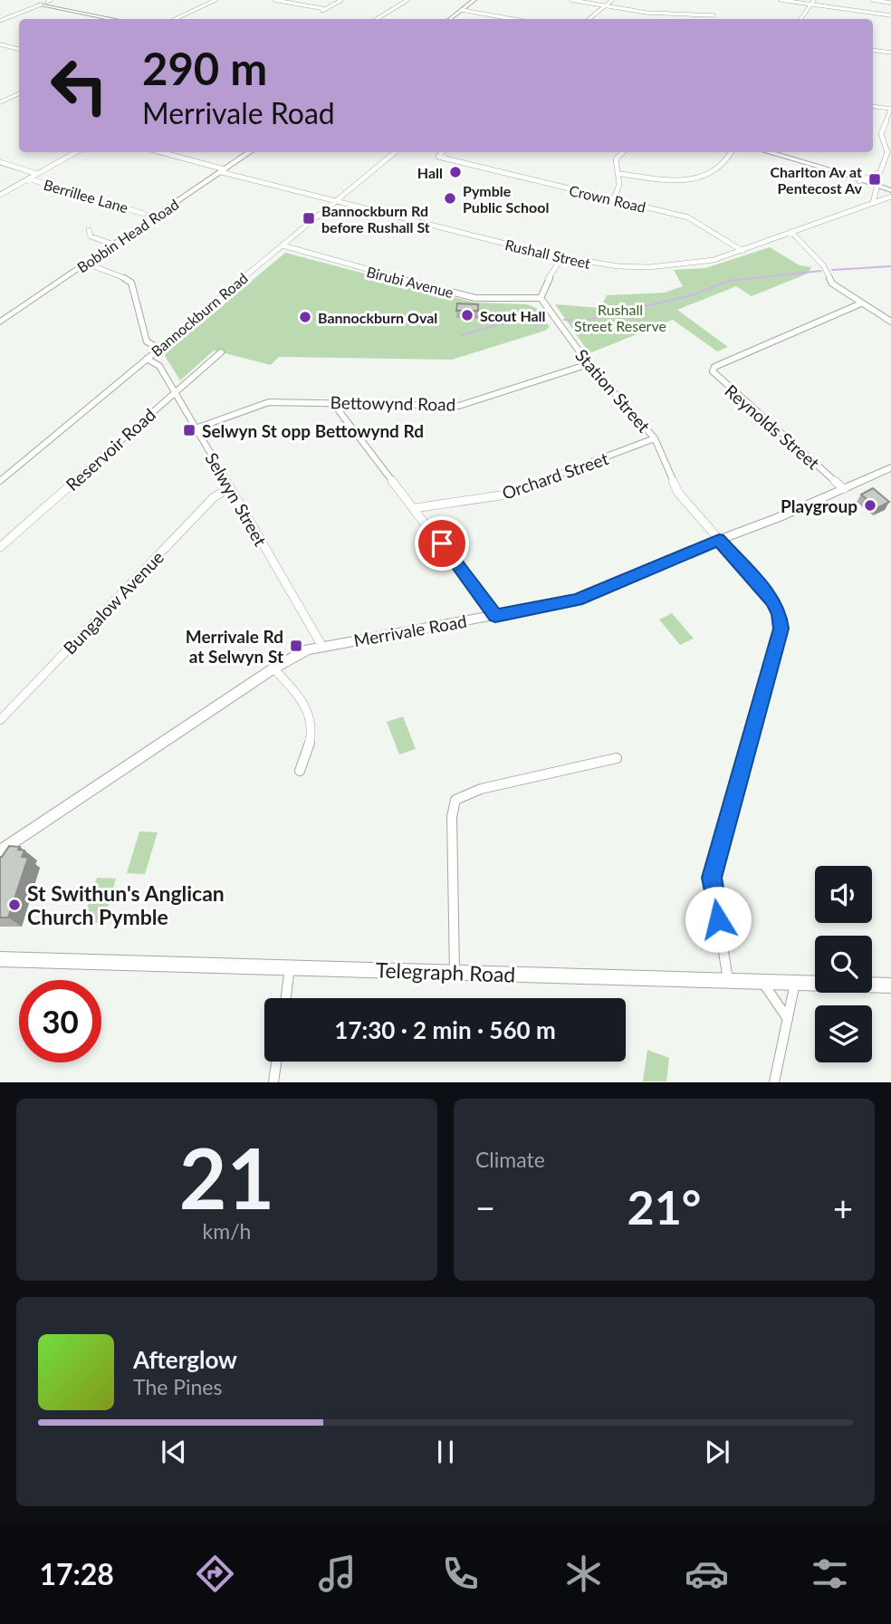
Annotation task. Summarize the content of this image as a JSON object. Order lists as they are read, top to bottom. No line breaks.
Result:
{"streets":{"street":["Berrillee Lane","Crown Road","Bobbin Head Road","Rushall Street","Birubi Avenue","Bannockburn Road","Station Street","Bettowynd Road","Reynolds Street","Reservoir Road","Orchard Street","Selwyn Street","Bungalow Avenue","Merrivale Road","Telegraph Road"]},"crossings":[["Crown Road","Rushall Street"],["Bobbin Head Road","Rushall Street"],["Rushall Street","Bannockburn Road"],["Birubi Avenue","Bannockburn Road"],["Birubi Avenue","Station Street"],["Bannockburn Road","Selwyn Street"],["Station Street","Bettowynd Road"],["Station Street","Orchard Street"],["Station Street","Merrivale Road"],["Station Street","Telegraph Road"],["Bettowynd Road","Selwyn Street"],["Reynolds Street","Merrivale Road"],["Reservoir Road","Selwyn Street"],["Selwyn Street","Bungalow Avenue"],["Selwyn Street","Merrivale Road"]],"parks":["Rushall Street Reserve"],"places":{"other":["Hall","Pymble Public School","Scout Hall","Bannockburn Oval","Playgroup","St Swithun's Anglican Church Pymble"],"transit":["Charlton Av at Pentecost Av","Bannockburn Rd before Rushall St","Selwyn St opp Bettowynd Rd","Merrivale Rd at Selwyn St"]},"page":{"turn":["290 m","Merrivale Road"],"limit":"30","trip":"17:30 · 2 min · 560 m","tile":[["21","km/h"],"Climate"],"heat":["−","21°","+"],"song":["Afterglow","The Pines"],"tabs":"17:28"}}
